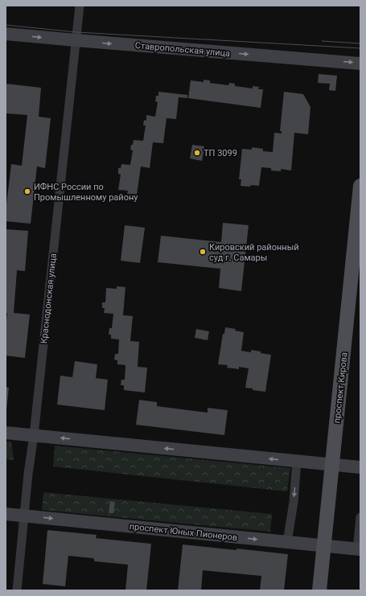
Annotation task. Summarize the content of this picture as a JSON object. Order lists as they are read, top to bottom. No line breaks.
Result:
{"streets":{"main road":["проспект Кирова"],"street":["Ставропольская улица","Краснодонская улица","проспект Юных Пионеров"]},"crossings":[["Ставропольская улица","Краснодонская улица"],["Краснодонская улица","проспект Юных Пионеров"],["проспект Кирова","проспект Юных Пионеров"]],"one_way":["Ставропольская улица"],"places":["ТП 3099","ИФНС России по Промышленному району","Кировский районный суд г. Самары"]}
